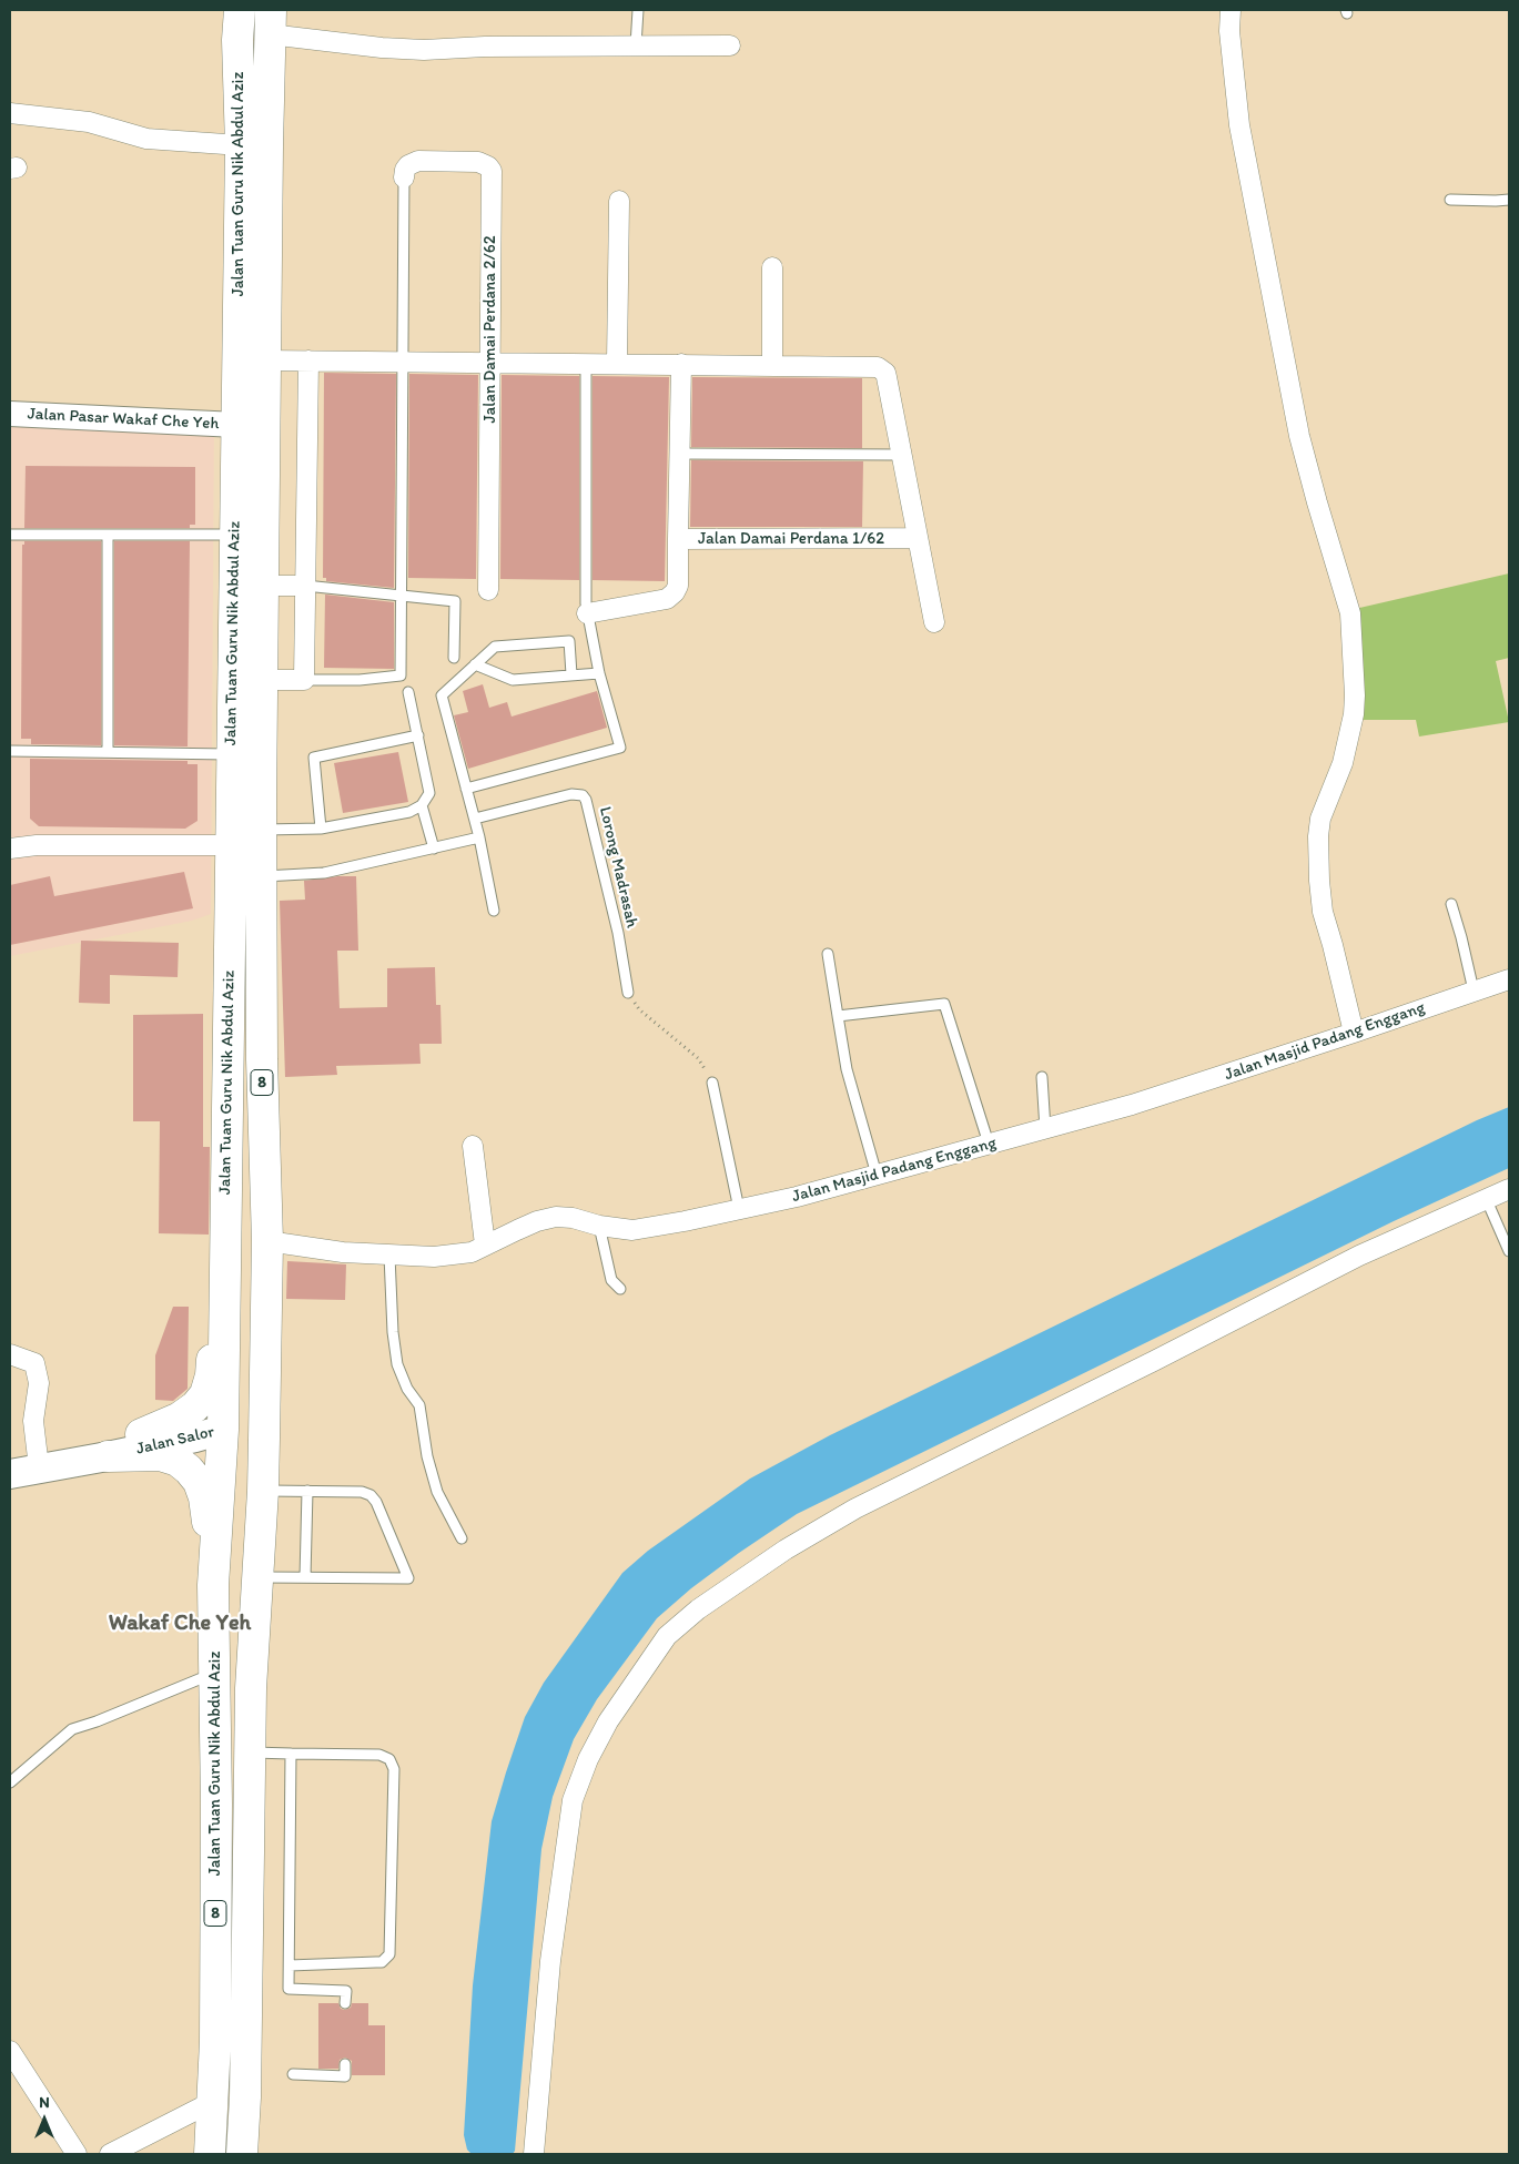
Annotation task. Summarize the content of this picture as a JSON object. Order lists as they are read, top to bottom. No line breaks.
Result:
{"streets":{"main road":["Jalan Tuan Guru Nik Abdul Aziz","8","Jalan Salor"],"street":["Jalan Damai Perdana 2/62","Jalan Pasar Wakaf Che Yeh","Jalan Damai Perdana 1/62","Jalan Masjid Padang Enggang"],"lane":["Lorong Madrasah"]},"crossings":[["Jalan Tuan Guru Nik Abdul Aziz","Jalan Pasar Wakaf Che Yeh"],["Jalan Tuan Guru Nik Abdul Aziz","Jalan Masjid Padang Enggang"],["Jalan Tuan Guru Nik Abdul Aziz","Jalan Salor"]],"districts":["Wakaf Che Yeh"],"north":"top"}
